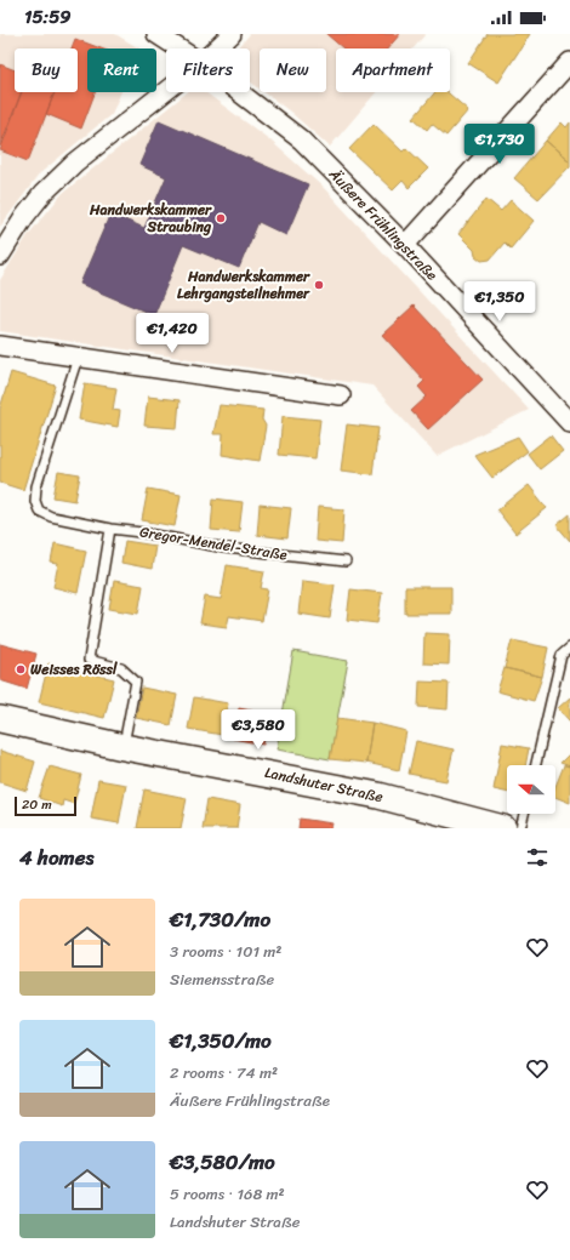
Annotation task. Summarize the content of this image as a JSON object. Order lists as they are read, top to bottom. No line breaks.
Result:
{"streets":{"main road":["Landshuter Straße"],"street":["Äußere Frühlingstraße"],"lane":["Gregor-Mendel-Straße"]},"places":["Handwerkskammer Straubing","Handwerkskammer Lehrgangsteilnehmer","Weisses Rössl"],"scale_bar":"20 m","north":"left","page":{"status":"15:59","chip":["Buy","Rent","Filters","New","Apartment"],"price":["€1,730","€1,350","€1,420","€3,580"],"scale":"20 m","heading":"4 homes","list":[{"name":"€1,730/mo","note":"3 rooms · 101 m² · Siemensstraße"},{"name":"€1,350/mo","note":"2 rooms · 74 m² · Äußere Frühlingstraße"},{"name":"€3,580/mo","note":"5 rooms · 168 m² · Landshuter Straße"}]}}
